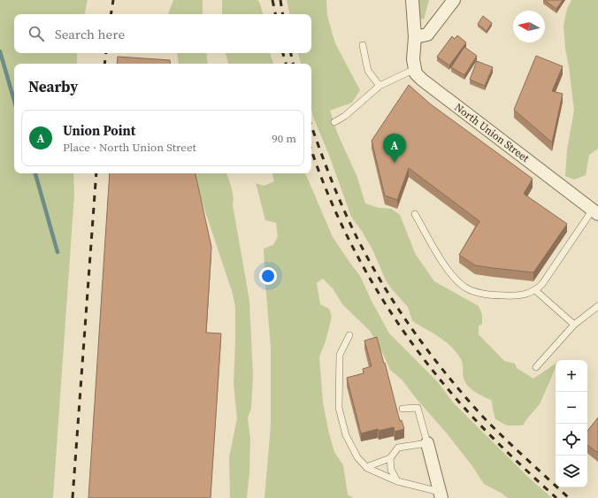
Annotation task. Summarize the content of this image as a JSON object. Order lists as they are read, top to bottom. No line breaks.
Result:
{"streets":{"street":["North Union Street"]},"north":"left","page":{"search":"Search here","heading":"Nearby","list":[{"mark":"A","name":"Union Point","note":"Place · North Union Street","value":"90 m"}],"pins":"A","map_buttons":["+","−"]}}
